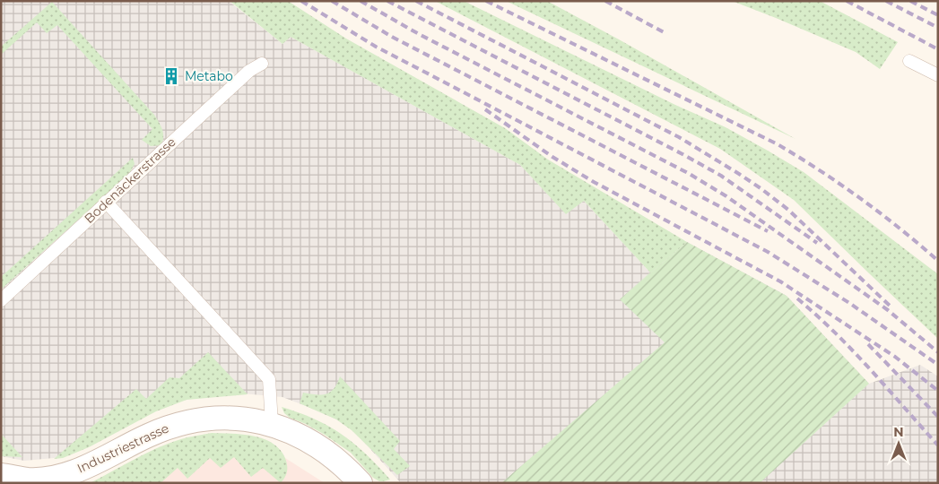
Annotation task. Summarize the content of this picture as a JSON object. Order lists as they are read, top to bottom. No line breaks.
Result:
{"streets":{"street":["Industriestrasse"],"lane":["Bodenäckerstrasse"]},"places":{"building":["Metabo"]},"north":"top"}
